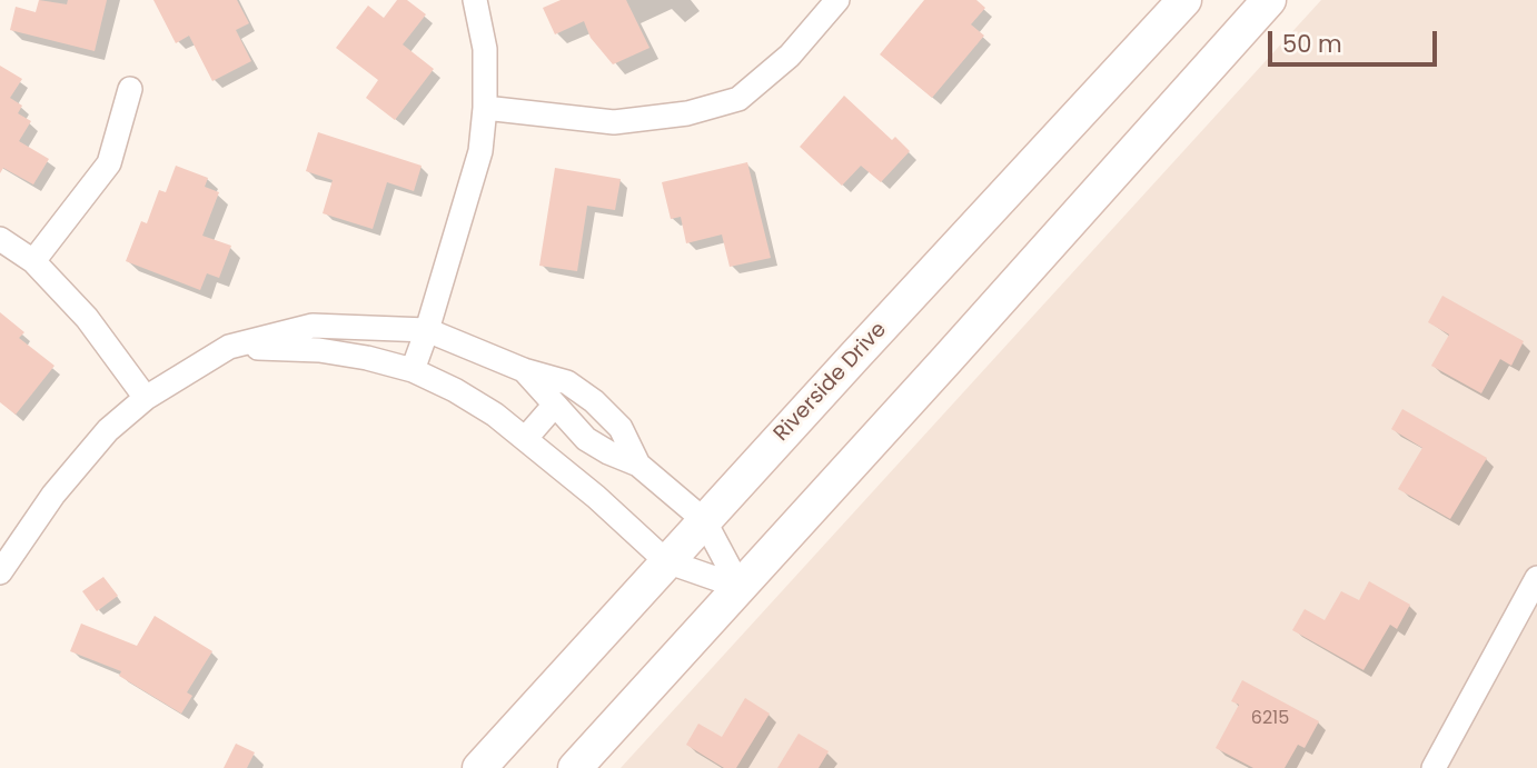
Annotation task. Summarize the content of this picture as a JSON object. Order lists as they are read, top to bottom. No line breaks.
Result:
{"streets":{"street":["Riverside Drive"]},"house_numbers":["6215"],"scale_bar":"50 m"}
